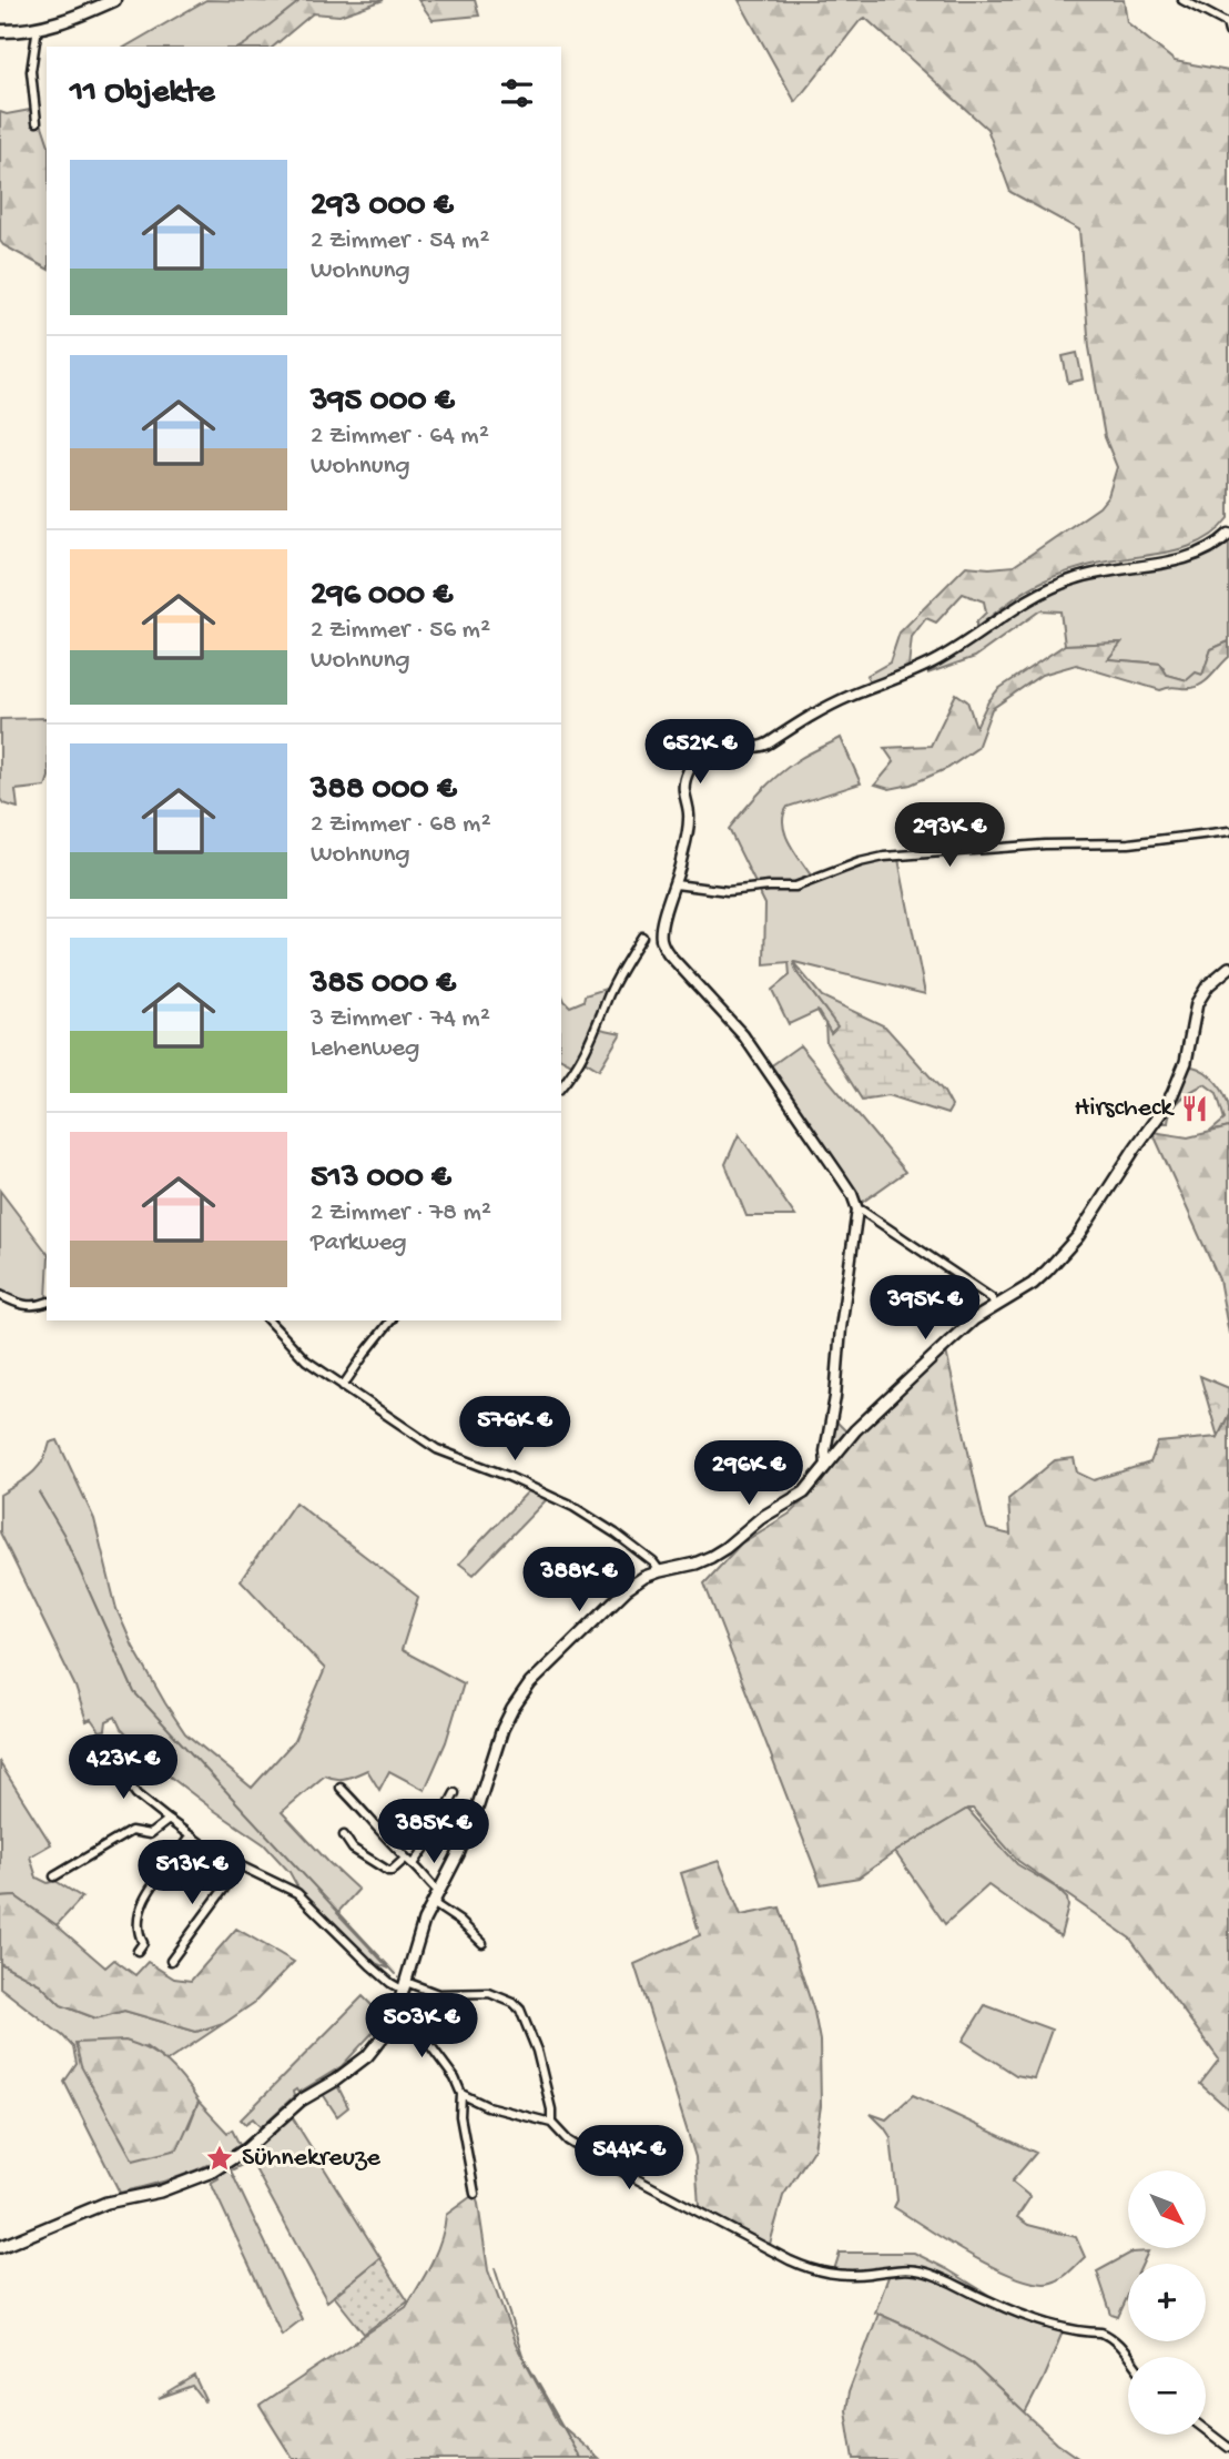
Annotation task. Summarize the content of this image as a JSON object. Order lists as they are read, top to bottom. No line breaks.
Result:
{"places":{"restaurant":["Hirscheck"],"place":["Sühnekreuze"]},"north":"bottom right","page":{"heading":"11 Objekte","list":[{"name":"293 000 €","note":"2 Zimmer · 54 m² · Wohnung"},{"name":"395 000 €","note":"2 Zimmer · 64 m² · Wohnung"},{"name":"296 000 €","note":"2 Zimmer · 56 m² · Wohnung"},{"name":"388 000 €","note":"2 Zimmer · 68 m² · Wohnung"},{"name":"385 000 €","note":"3 Zimmer · 74 m² · Lehenweg"},{"name":"513 000 €","note":"2 Zimmer · 78 m² · Parkweg"}],"price":["652K €","293K €","395K €","576K €","296K €","388K €","423K €","385K €","513K €","503K €","544K €"],"map_buttons":["+","−"]}}
